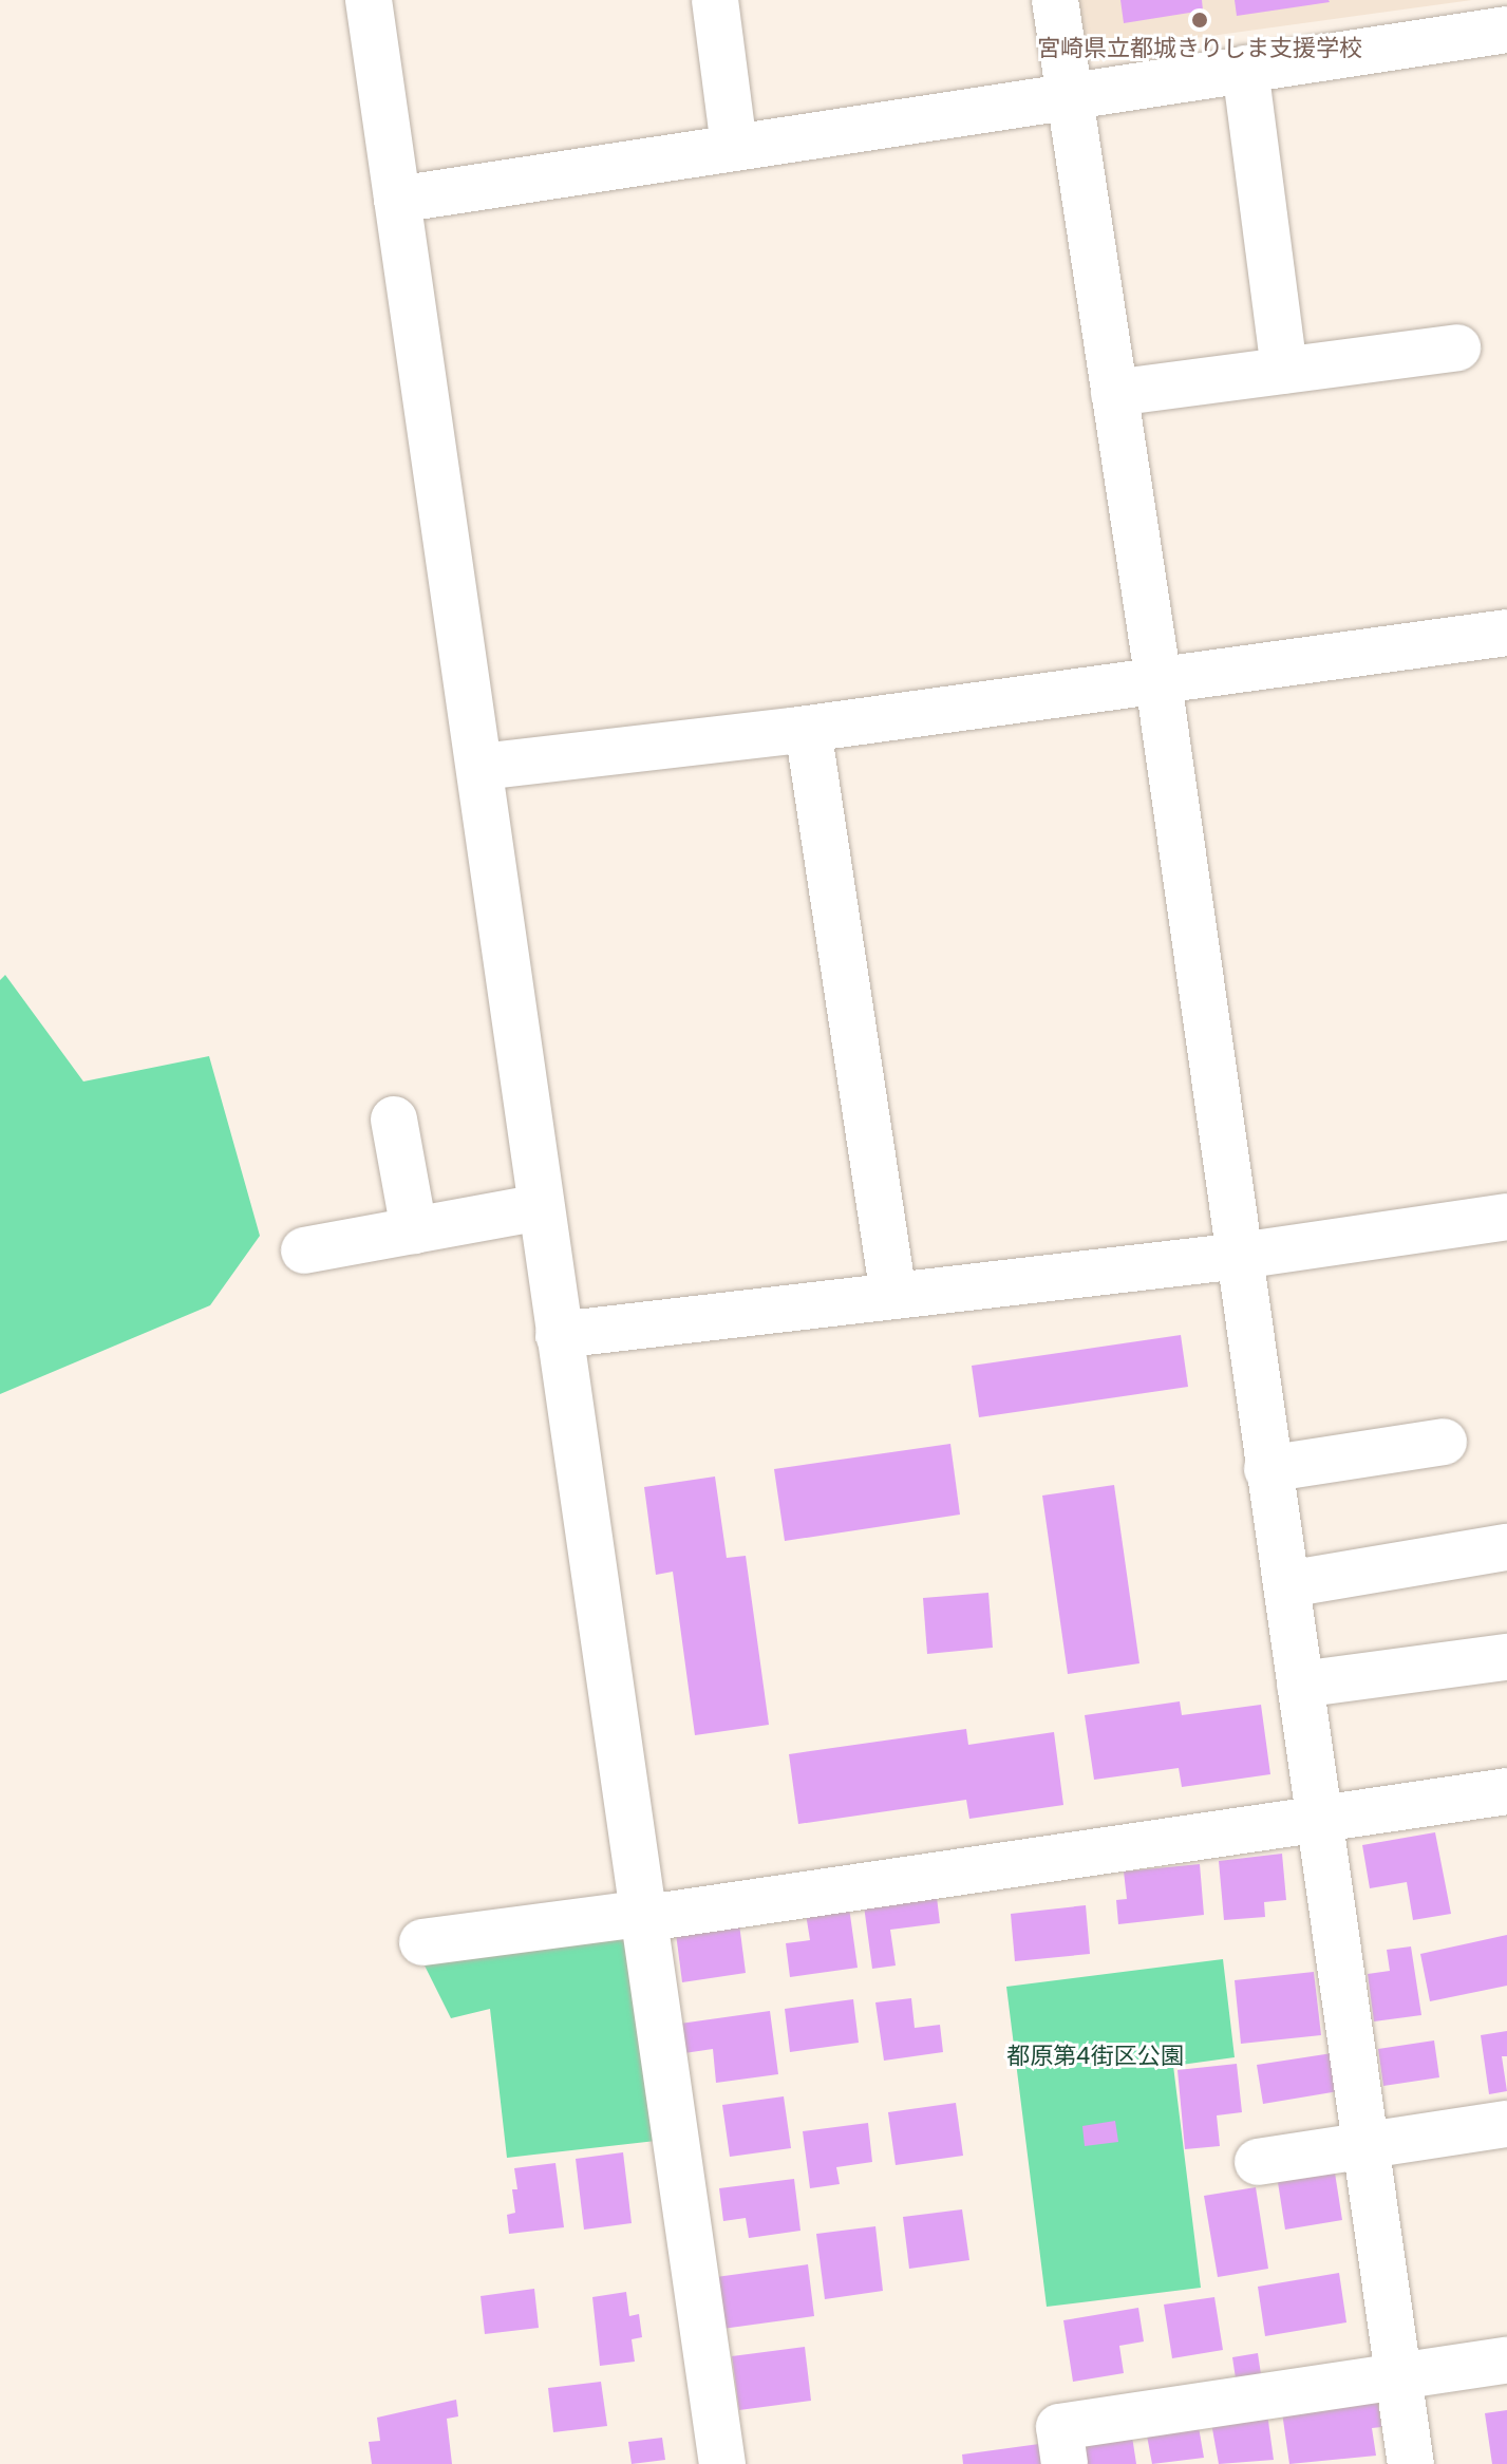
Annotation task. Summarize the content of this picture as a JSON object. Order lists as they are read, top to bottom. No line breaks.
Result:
{"parks":["都原第4街区公園"],"places":["宮崎県立都城きりしま支援学校"]}
